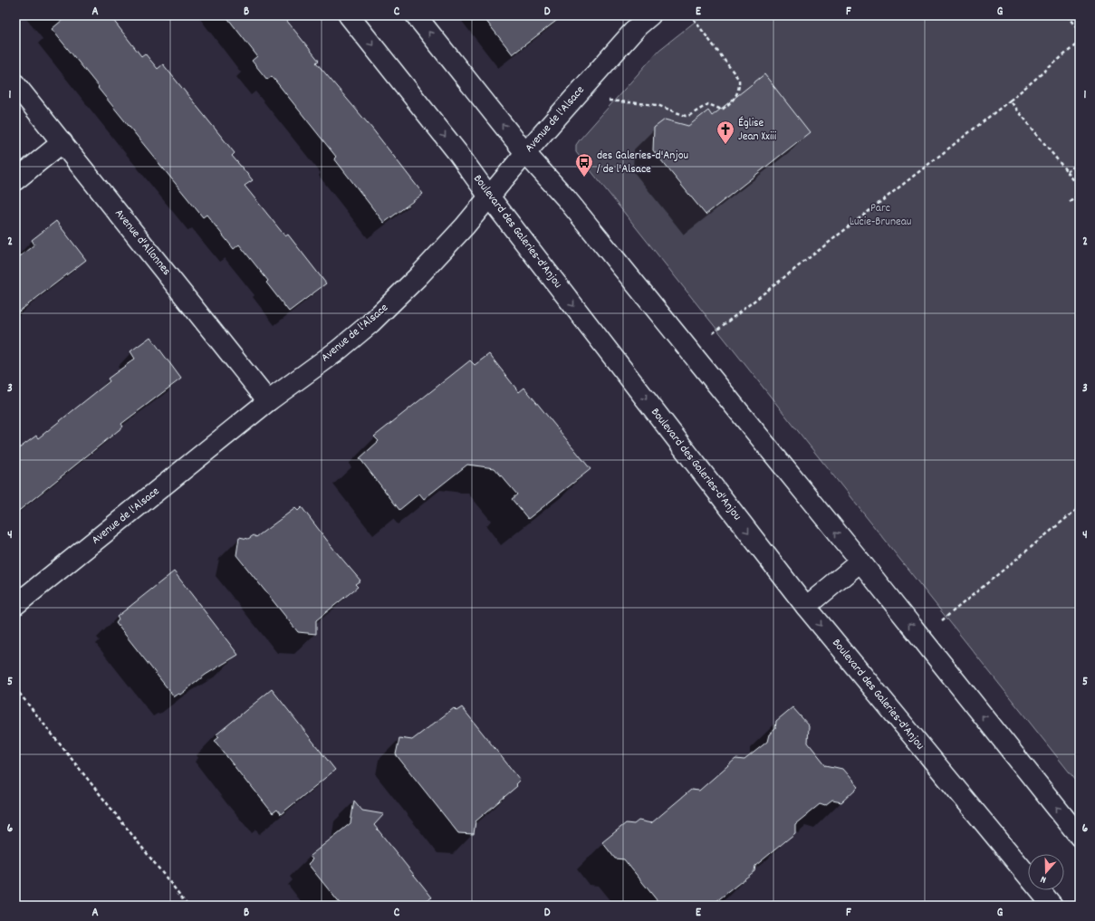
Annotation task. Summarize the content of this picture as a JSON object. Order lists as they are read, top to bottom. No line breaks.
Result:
{"streets":{"street":["Avenue de l'Alsace","Boulevard des Galeries-d'Anjou","Avenue d'Allonnes"]},"crossings":[["Avenue de l'Alsace","Boulevard des Galeries-d'Anjou"],["Avenue de l'Alsace","Avenue d'Allonnes"]],"parks":["Parc Lucie-Bruneau"],"places":{"church":["Église Jean Xxiii"],"bus stop":["des Galeries-d'Anjou / de l'Alsace"]},"north":"bottom","grid":{"columns":["A","B","C","D","E","F","G"],"rows":["1","2","3","4","5","6"]}}
